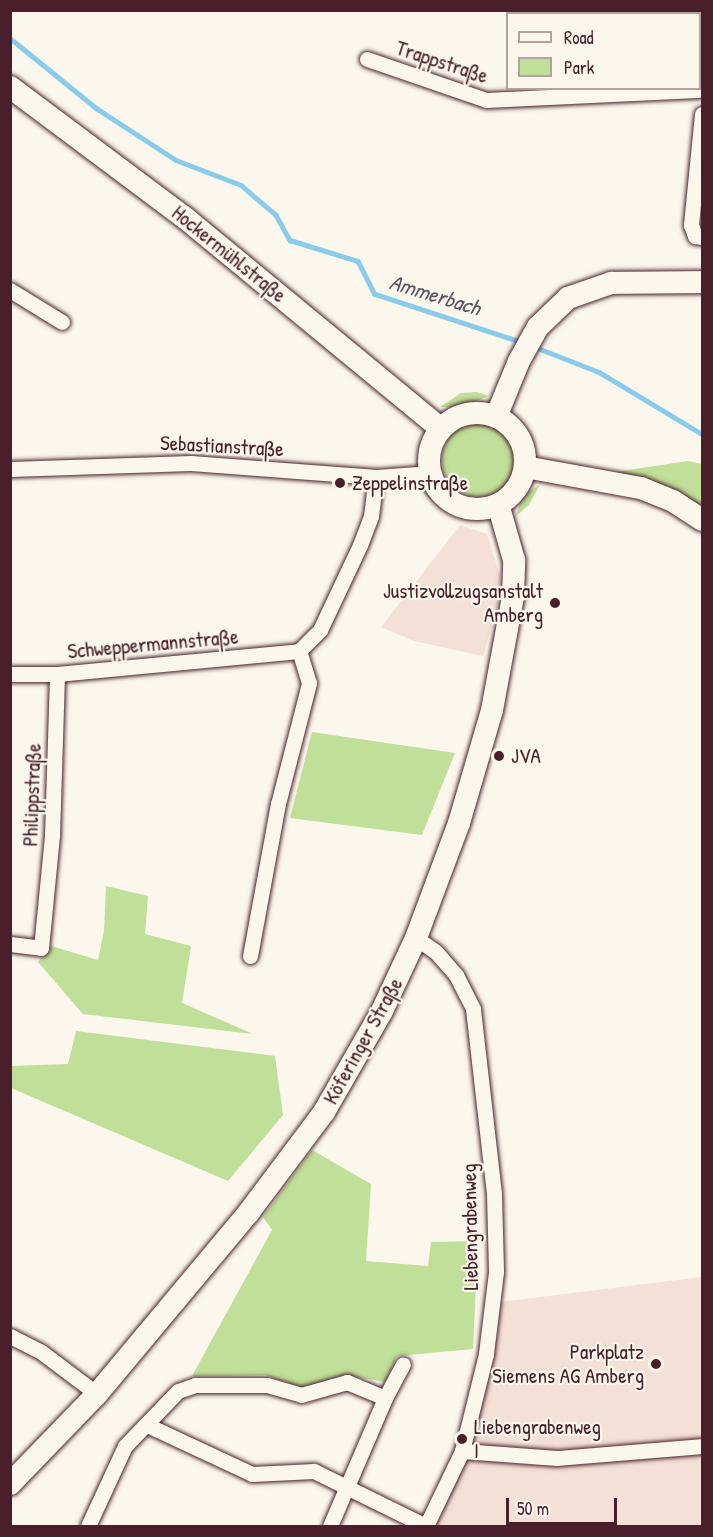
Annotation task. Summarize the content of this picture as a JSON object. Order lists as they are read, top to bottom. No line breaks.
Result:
{"streets":{"street":["Trappstraße","Hockermühlstraße","Sebastianstraße","Schweppermannstraße","Philippstraße","Köferinger Straße","Liebengrabenweg"]},"crossings":[["Hockermühlstraße","Sebastianstraße"],["Hockermühlstraße","Köferinger Straße"],["Sebastianstraße","Köferinger Straße"],["Schweppermannstraße","Philippstraße"],["Köferinger Straße","Liebengrabenweg"]],"water":["Ammerbach"],"places":["Zeppelinstraße","Justizvollzugsanstalt Amberg","JVA","Parkplatz Siemens AG Amberg","Liebengrabenweg I"],"legend":["Road","Park"],"scale_bar":"50 m"}
